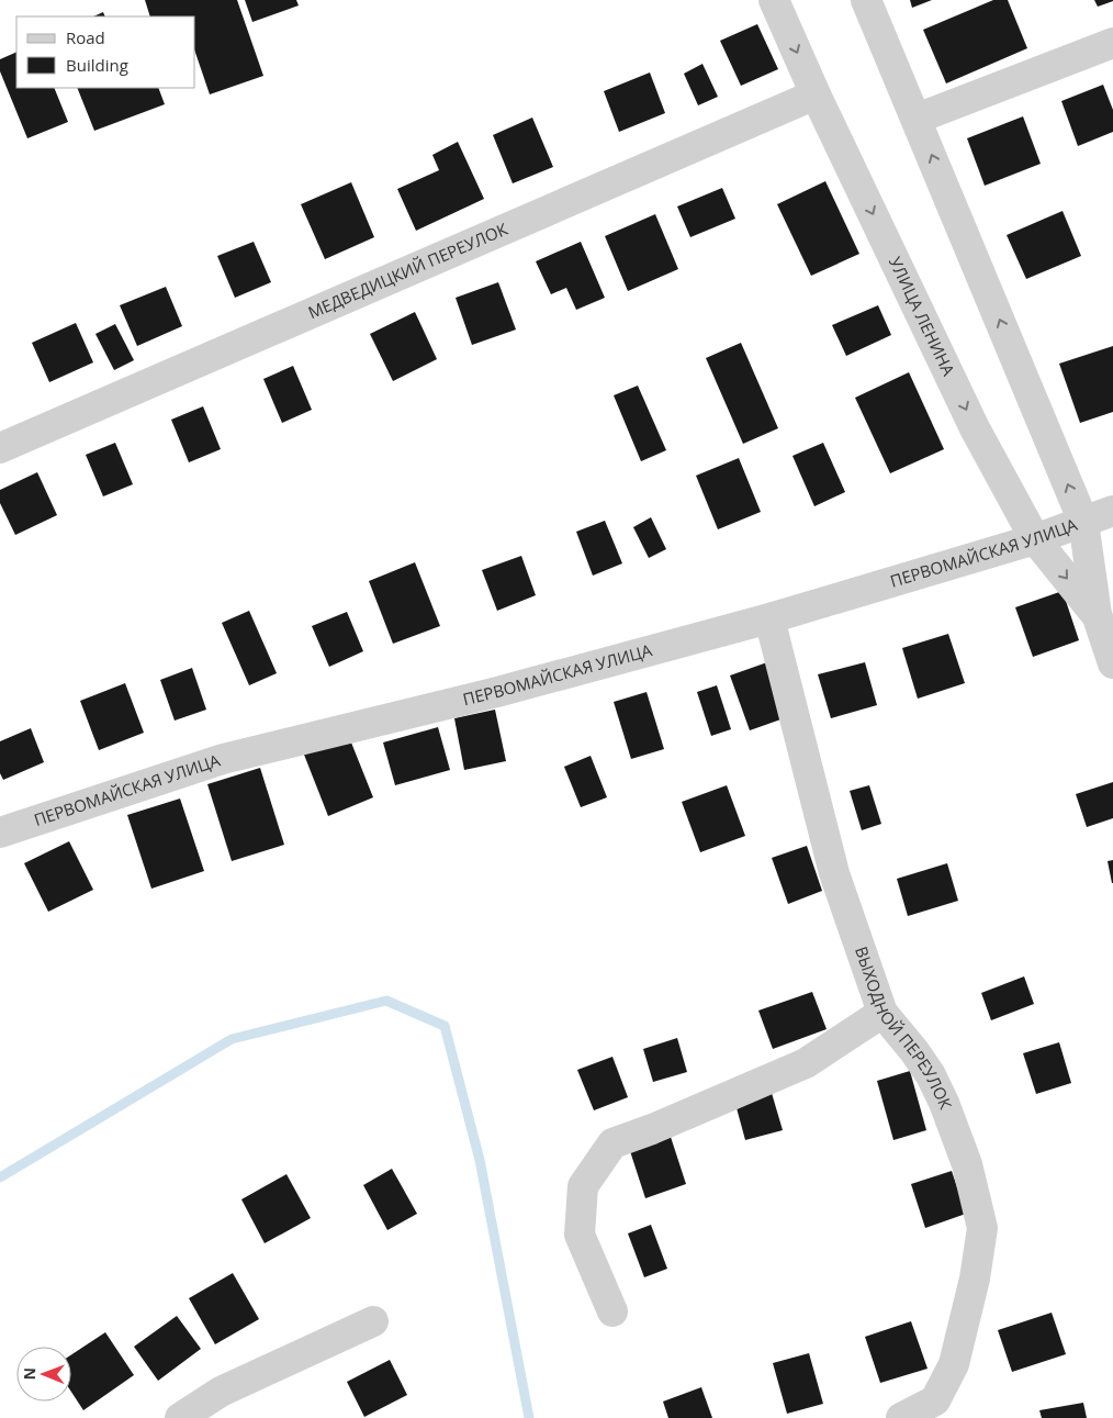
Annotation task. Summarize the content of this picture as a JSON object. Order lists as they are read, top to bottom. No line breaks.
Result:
{"streets":{"street":["МЕДВЕДИЦКИЙ ПЕРЕУЛОК","УЛИЦА ЛЕНИНА","ПЕРВОМАЙСКАЯ УЛИЦА","ВЫХОДНОЙ ПЕРЕУЛОК"]},"crossings":[["МЕДВЕДИЦКИЙ ПЕРЕУЛОК","УЛИЦА ЛЕНИНА"],["УЛИЦА ЛЕНИНА","ПЕРВОМАЙСКАЯ УЛИЦА"],["ПЕРВОМАЙСКАЯ УЛИЦА","ВЫХОДНОЙ ПЕРЕУЛОК"]],"legend":["Road","Building"],"north":"left"}
